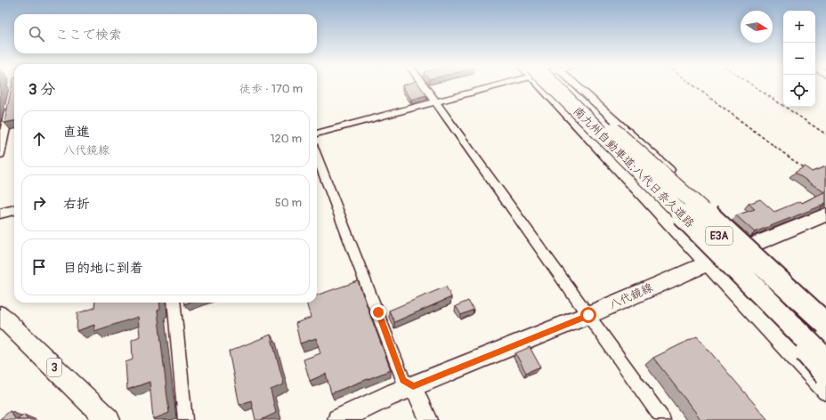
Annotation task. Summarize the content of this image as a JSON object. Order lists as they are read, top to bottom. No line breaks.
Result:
{"streets":{"highway":["南九州自動車道;八代日奈久道路","E3A","3"],"main road":["八代鏡線"]},"north":"right","page":{"map_buttons":["+","−"],"search":"ここで検索","heading":["3 分","徒歩 · 170 m"],"list":[["直進","八代鏡線","120 m"],["右折","50 m"],"目的地に到着"]}}
